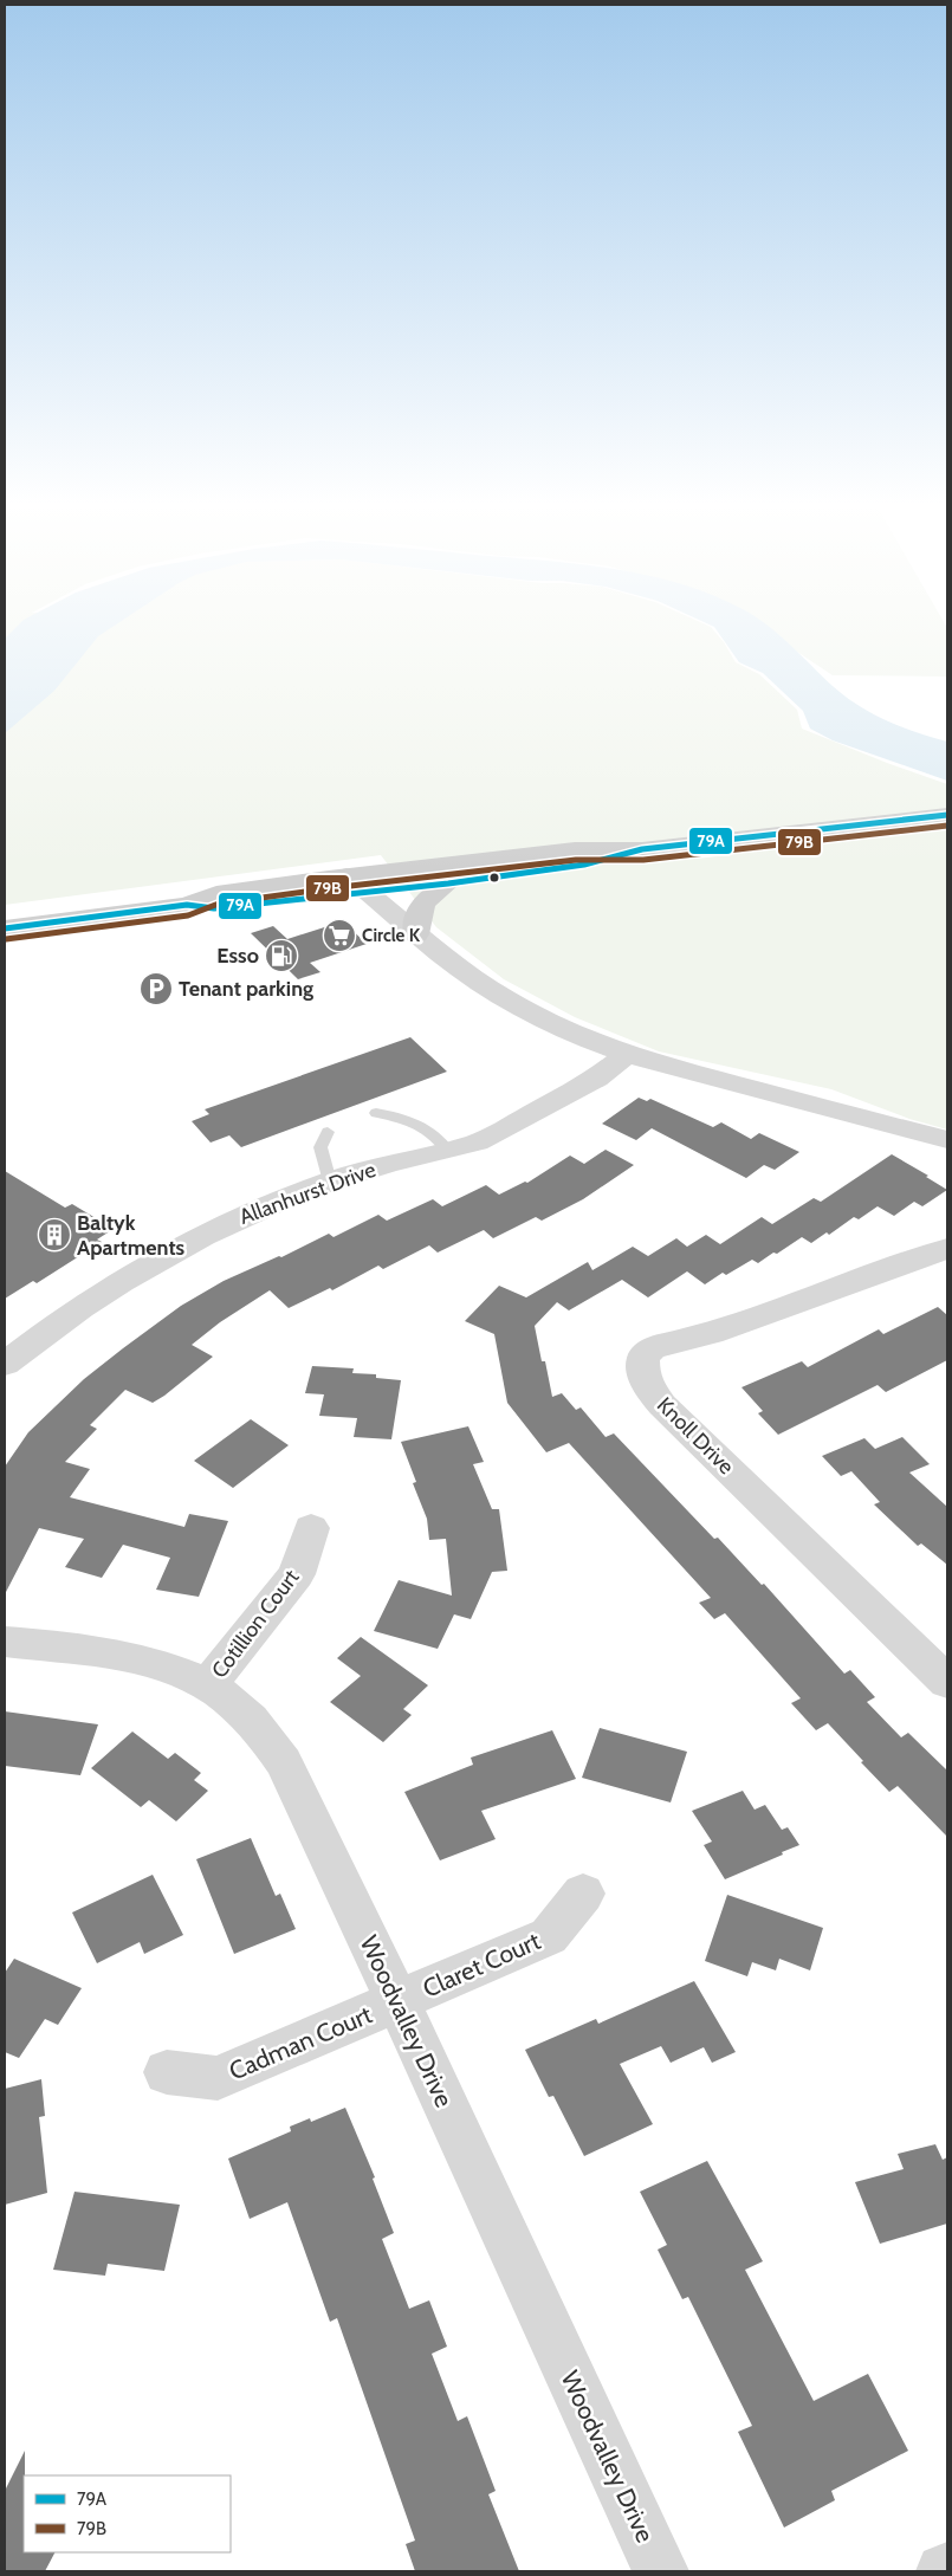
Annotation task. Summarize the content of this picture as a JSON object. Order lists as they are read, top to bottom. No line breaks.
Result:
{"streets":{"street":["Allanhurst Drive","Knoll Drive","Cotillion Court","Claret Court","Woodvalley Drive","Cadman Court"]},"crossings":[["Cotillion Court","Woodvalley Drive"],["Claret Court","Woodvalley Drive"],["Claret Court","Cadman Court"],["Woodvalley Drive","Cadman Court"]],"places":{"supermarket":["Circle K"],"fuel station":["Esso"],"parking":["Tenant parking"],"building":["Baltyk Apartments"]},"lines":["transit line 79A","transit line 79B"],"legend":["79A","79B"]}
